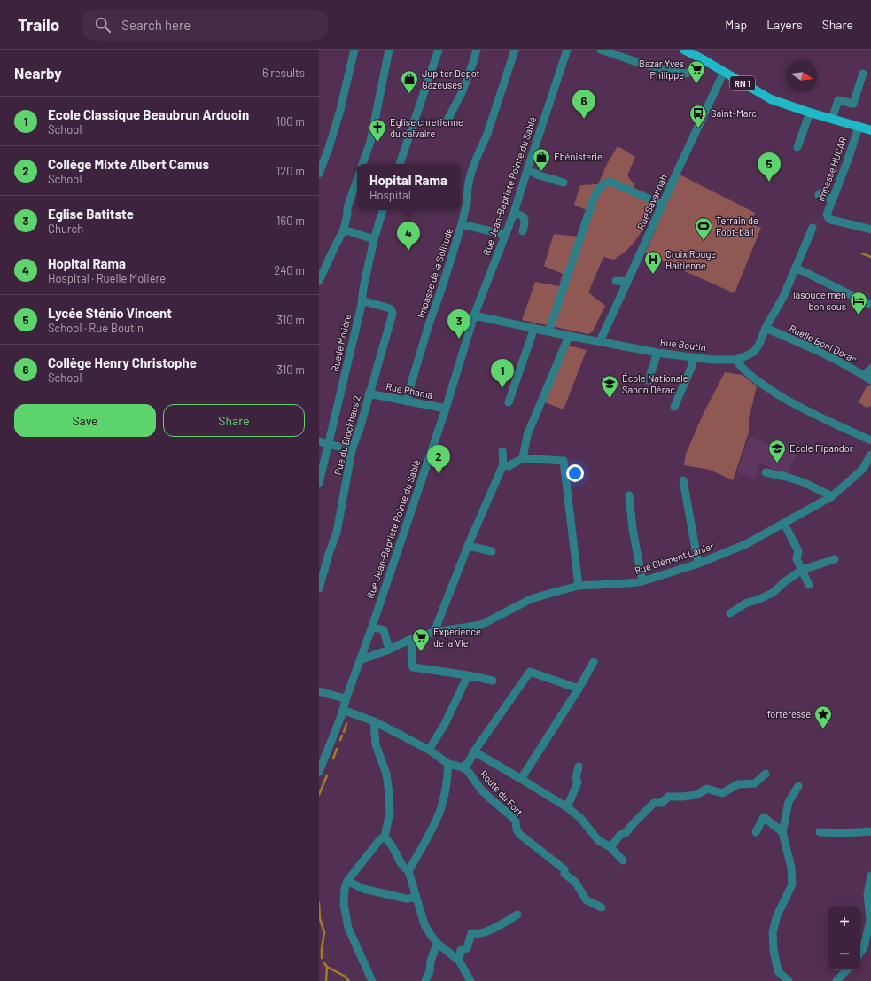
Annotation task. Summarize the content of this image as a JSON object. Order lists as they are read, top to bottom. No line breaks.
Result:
{"streets":{"main road":["RN 1"],"street":["Impasse HUCAR","Rue Jean-Baptiste Pointe du Sablé","Rue Savannah","Impasse de la Solitude","Ruelle Molière","Ruelle Boni Dorac","Rue Boutin","Rue Rhama","Rue du Blockhaus 2","Rue Clément Lanier","Route du Fort"]},"crossings":[["RN 1","Impasse HUCAR"],["RN 1","Rue Savannah"],["Rue Jean-Baptiste Pointe du Sablé","Rue Boutin"],["Rue Jean-Baptiste Pointe du Sablé","Rue Rhama"],["Rue Jean-Baptiste Pointe du Sablé","Rue Clément Lanier"],["Rue Savannah","Rue Boutin"],["Impasse de la Solitude","Rue Rhama"],["Ruelle Molière","Rue du Blockhaus 2"],["Ruelle Boni Dorac","Rue Boutin"],["Rue Rhama","Rue du Blockhaus 2"]],"places":{"supermarket":["Bazar Yves Philippe","Experience de la Vie"],"shop":["Jupiter Depot Gazeuses","Ebénisterie"],"bus stop":["Saint-Marc"],"church":["Eglise chretienne du calvaire"],"sports":["Terrain de Foot-ball"],"hospital":["Croix Rouge Haitienne"],"hotel":["lasouce men bon sous"],"school or university":["École Nationale Sanon Dérac","Ecole Pipandor"],"place":["forteresse"]},"north":"right","page":{"header":"Trailo","search":"Search here","nav":["Map","Layers","Share"],"heading":["Nearby","6 results"],"pins":["6","5","4","3","1","2"],"list":[{"mark":"1","name":"Ecole Classique Beaubrun Arduoin","note":"School","value":"100 m"},{"mark":"2","name":"Collège Mixte Albert Camus","note":"School","value":"120 m"},{"mark":"3","name":"Eglise Batitste","note":"Church","value":"160 m"},{"mark":"4","name":"Hopital Rama","note":"Hospital · Ruelle Molière","value":"240 m"},{"mark":"5","name":"Lycée Sténio Vincent","note":"School · Rue Boutin","value":"310 m"},{"mark":"6","name":"Collège Henry Christophe","note":"School","value":"310 m"}],"popup":["Hopital Rama","Hospital"],"buttons":["Save","Share"],"map_buttons":["+","−"]}}
